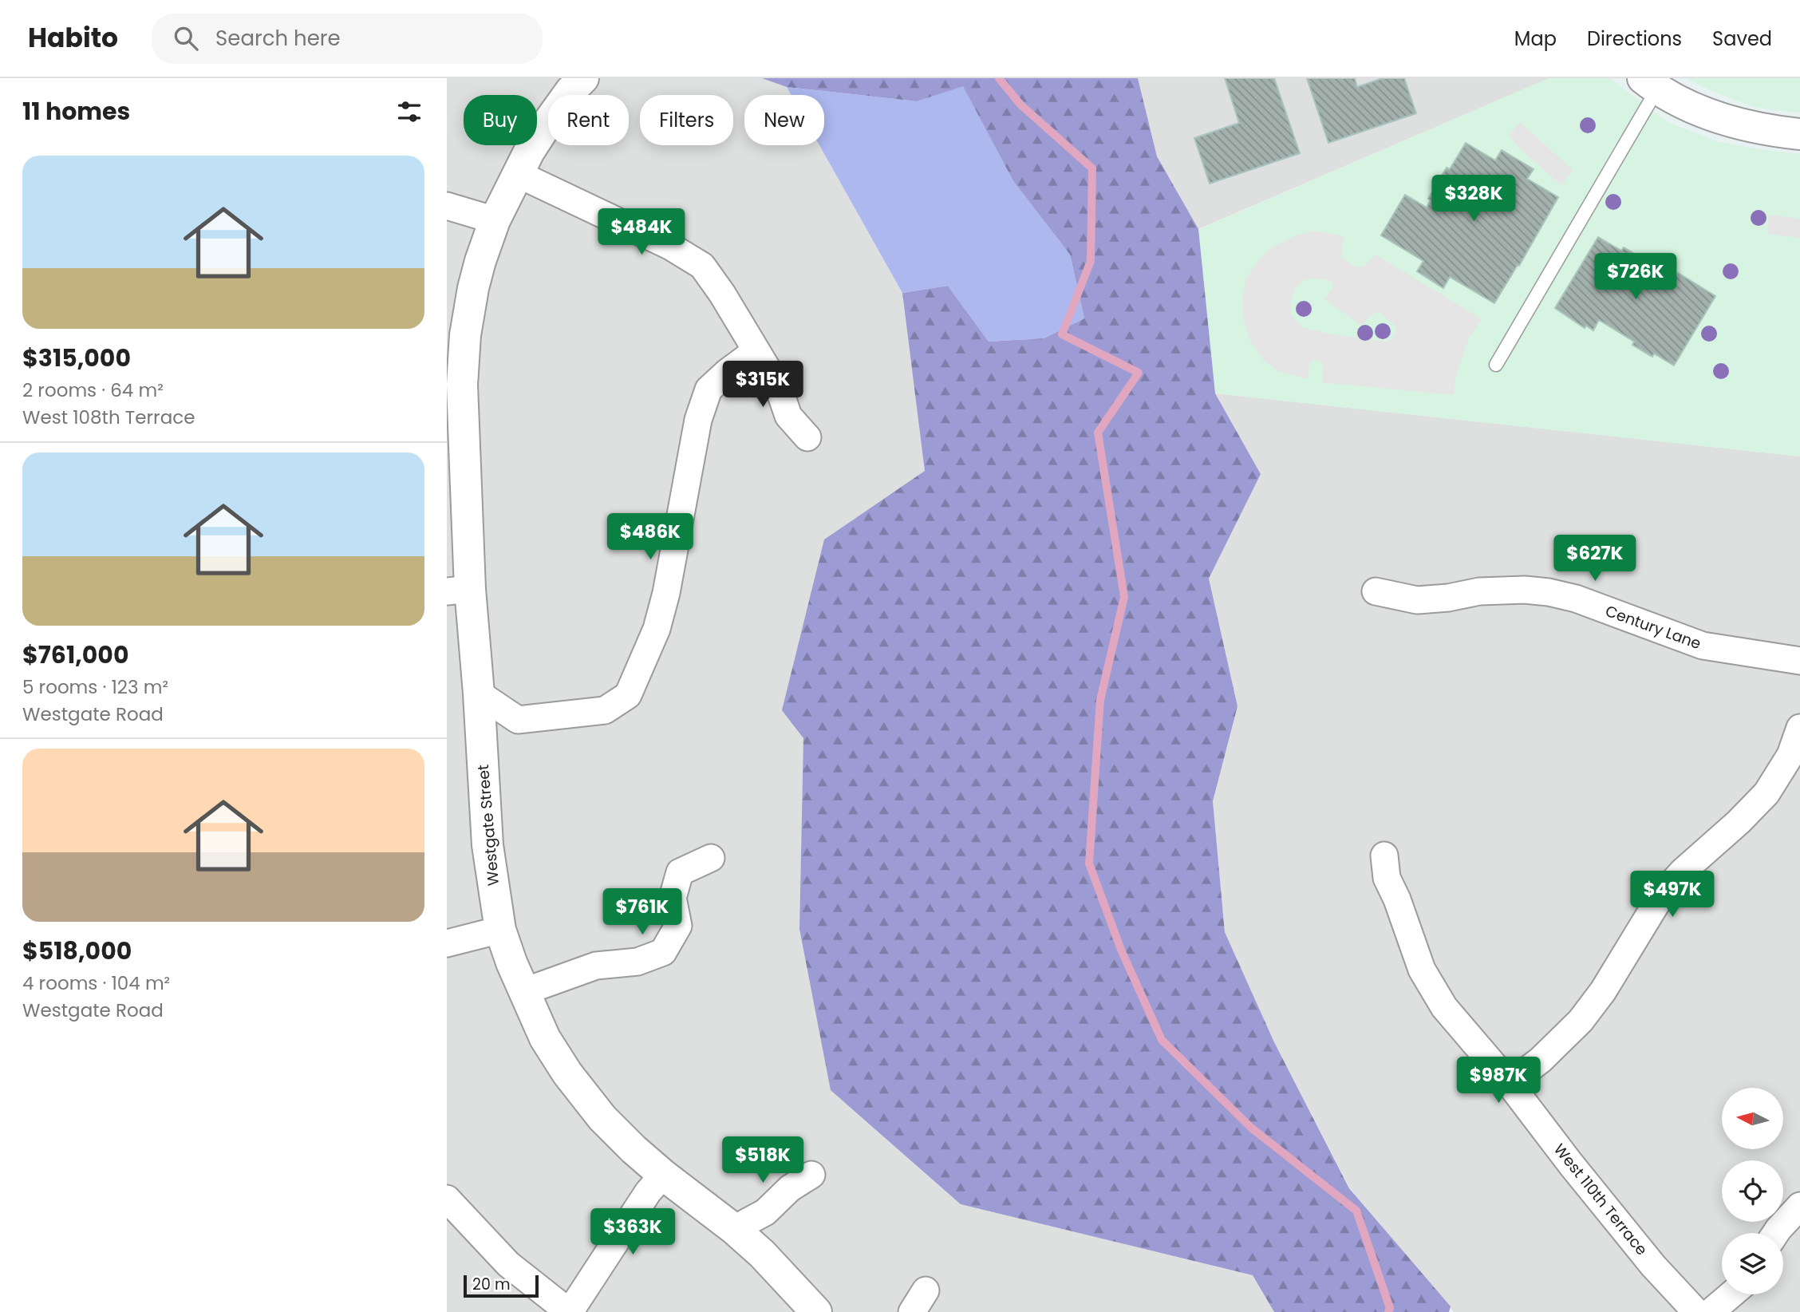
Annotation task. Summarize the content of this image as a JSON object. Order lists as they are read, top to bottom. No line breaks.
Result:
{"streets":{"street":["Century Lane","Westgate Street","West 110th Terrace"]},"scale_bar":"20 m","north":"left","page":{"header":"Habito","search":"Search here","nav":["Map","Directions","Saved"],"heading":"11 homes","chip":["Buy","Rent","Filters","New"],"list":[{"name":"$315,000","note":"2 rooms · 64 m² · West 108th Terrace"},{"name":"$761,000","note":"5 rooms · 123 m² · Westgate Road"},{"name":"$518,000","note":"4 rooms · 104 m² · Westgate Road"}],"price":["$328K","$484K","$726K","$315K","$486K","$627K","$497K","$761K","$987K","$518K","$363K"],"scale":"20 m"}}
